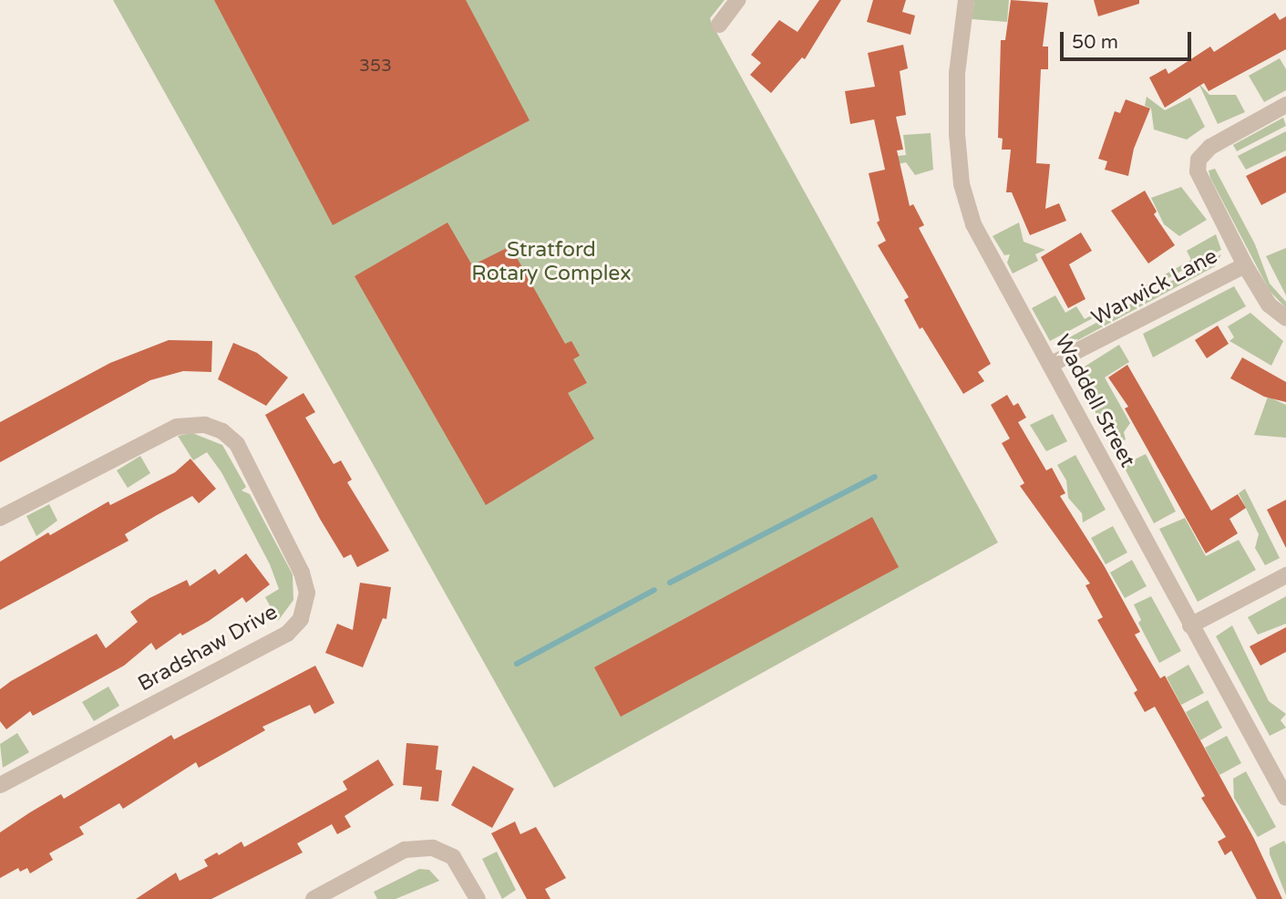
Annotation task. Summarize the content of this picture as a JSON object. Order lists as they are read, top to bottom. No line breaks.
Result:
{"streets":{"street":["Warwick Lane","Waddell Street","Bradshaw Drive"]},"crossings":[["Warwick Lane","Waddell Street"]],"parks":["Stratford Rotary Complex"],"house_numbers":["353"],"scale_bar":"50 m"}
